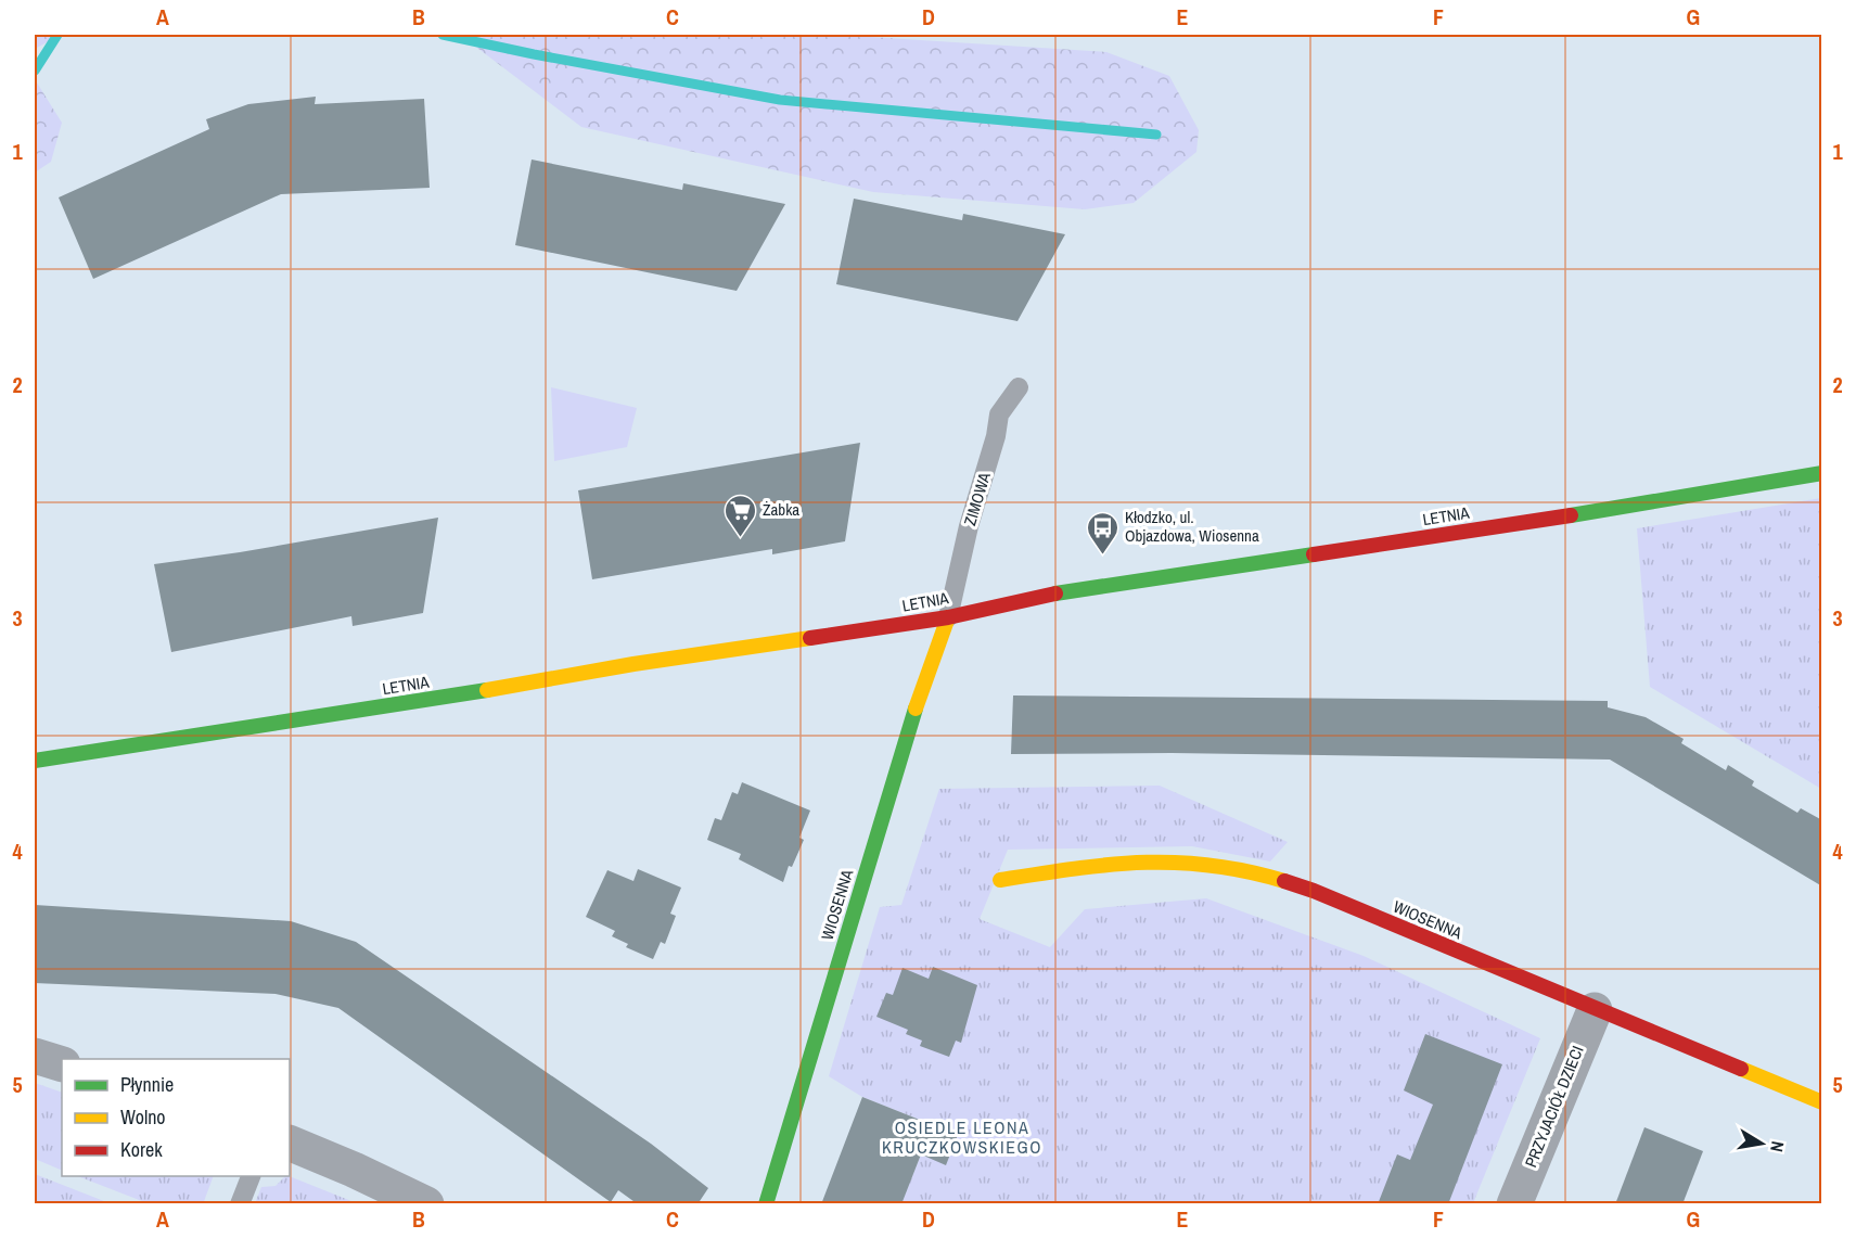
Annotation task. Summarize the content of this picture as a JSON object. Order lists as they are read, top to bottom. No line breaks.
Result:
{"streets":{"street":["LETNIA","WIOSENNA","PRZYJACIÓŁ DZIECI"],"lane":["ZIMOWA"]},"crossings":[["ZIMOWA","LETNIA"],["ZIMOWA","WIOSENNA"],["LETNIA","WIOSENNA"],["WIOSENNA","PRZYJACIÓŁ DZIECI"]],"districts":["OSIEDLE LEONA KRUCZKOWSKIEGO"],"places":{"supermarket":["Żabka"],"bus stop":["Kłodzko, ul. Objazdowa, Wiosenna"]},"legend":["Płynnie","Wolno","Korek"],"north":"right","grid":{"columns":["A","B","C","D","E","F","G"],"rows":["1","2","3","4","5"]}}
